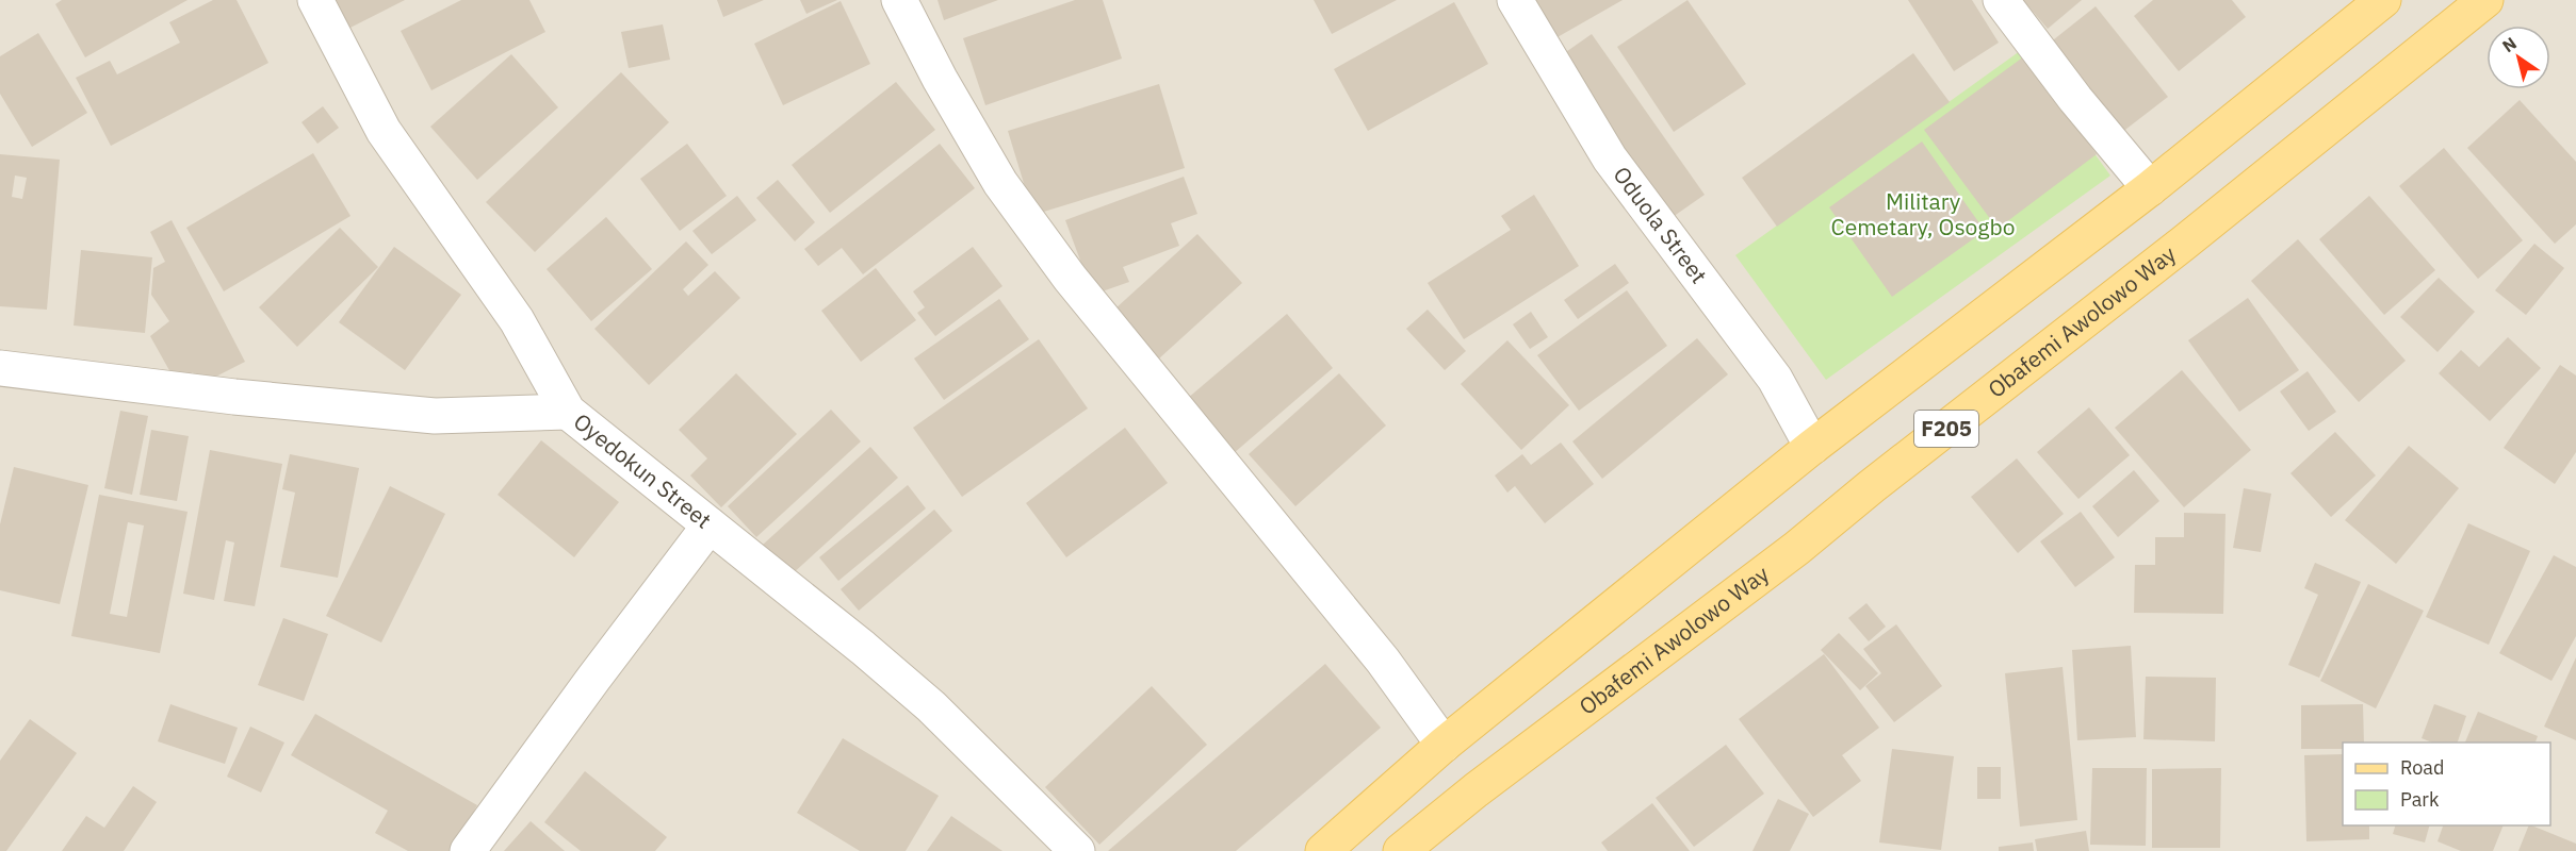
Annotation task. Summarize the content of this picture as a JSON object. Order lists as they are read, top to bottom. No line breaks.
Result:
{"streets":{"main road":["Obafemi Awolowo Way","F205"],"street":["Oduola Street","Oyedokun Street"]},"parks":["Military Cemetary, Osogbo"],"legend":["Road","Park"],"north":"top left"}
